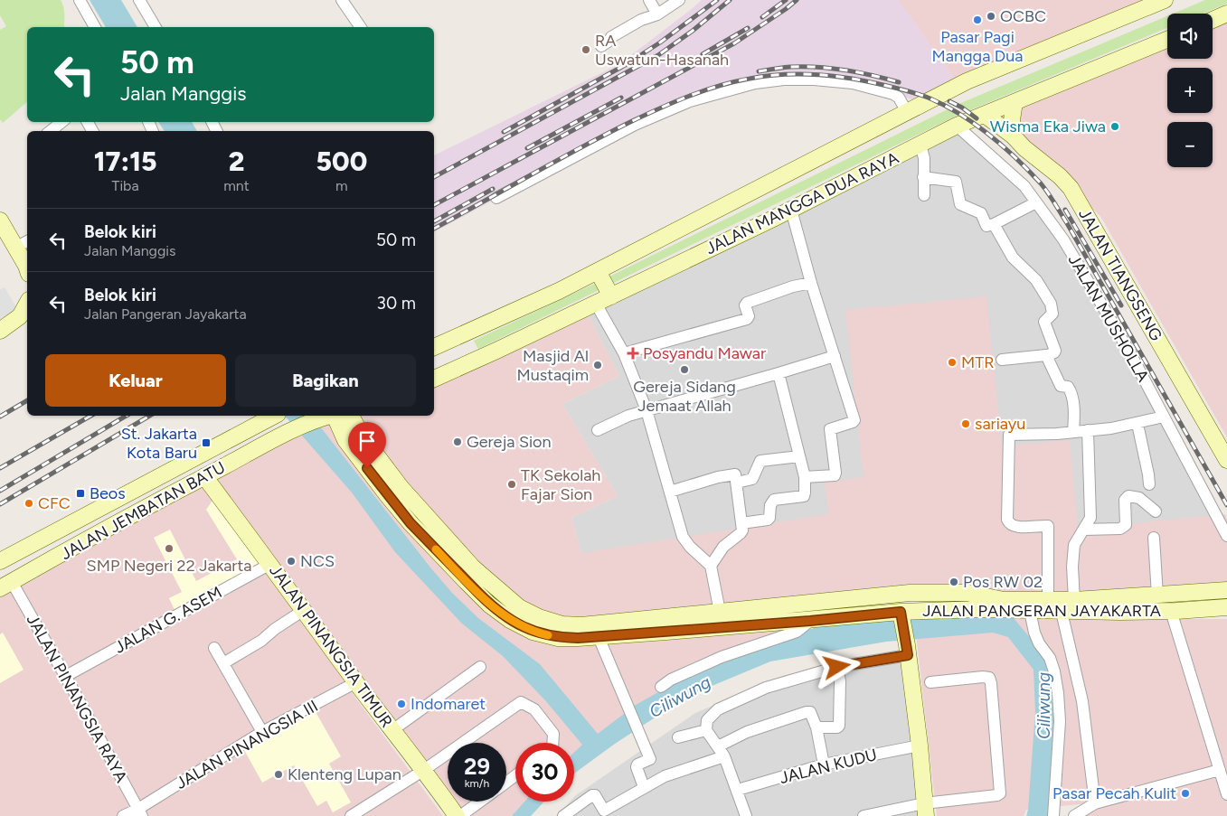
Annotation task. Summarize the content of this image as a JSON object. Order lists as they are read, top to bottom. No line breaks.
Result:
{"streets":{"main road":["JALAN MANGGA DUA RAYA","JALAN TIANGSENG","JALAN JEMBATAN BATU","JALAN PANGERAN JAYAKARTA","JALAN PINANGSIA TIMUR"],"street":["JALAN MUSHOLLA","JALAN G. ASEM","JALAN PINANGSIA RAYA","JALAN PINANGSIA III","JALAN KUDU"]},"crossings":[["JALAN MANGGA DUA RAYA","JALAN TIANGSENG"],["JALAN MANGGA DUA RAYA","JALAN MUSHOLLA"],["JALAN JEMBATAN BATU","JALAN PANGERAN JAYAKARTA"],["JALAN JEMBATAN BATU","JALAN PINANGSIA TIMUR"],["JALAN JEMBATAN BATU","JALAN PINANGSIA RAYA"],["JALAN G. ASEM","JALAN PINANGSIA TIMUR"],["JALAN G. ASEM","JALAN PINANGSIA RAYA"],["JALAN PINANGSIA TIMUR","JALAN PINANGSIA III"],["JALAN PINANGSIA RAYA","JALAN PINANGSIA III"]],"water":["Ciliwung"],"places":{"other":["OCBC","Pasar Pagi Mangga Dua","RA Uswatun-Hasanah","Wisma Eka Jiwa","MTR","Masjid Al Mustaqim","Gereja Sidang Jemaat Allah","sariayu","Gereja Sion","TK Sekolah Fajar Sion","CFC","SMP Negeri 22 Jakarta","NCS","Pos RW 02","Indomaret","Klenteng Lupan","Pasar Pecah Kulit"],"health":["Posyandu Mawar"],"transit":["St. Jakarta Kota Baru","Beos"]},"page":{"map_buttons":["+","−"],"turn":["50 m","Jalan Manggis"],"eta":["17:15","Tiba","2","mnt","500","m"],"list":[{"name":"Belok kiri","note":"Jalan Manggis","value":"50 m"},{"name":"Belok kiri","note":"Jalan Pangeran Jayakarta","value":"30 m"}],"buttons":["Keluar","Bagikan"],"speed":"29 km/h","limit":"30"}}
